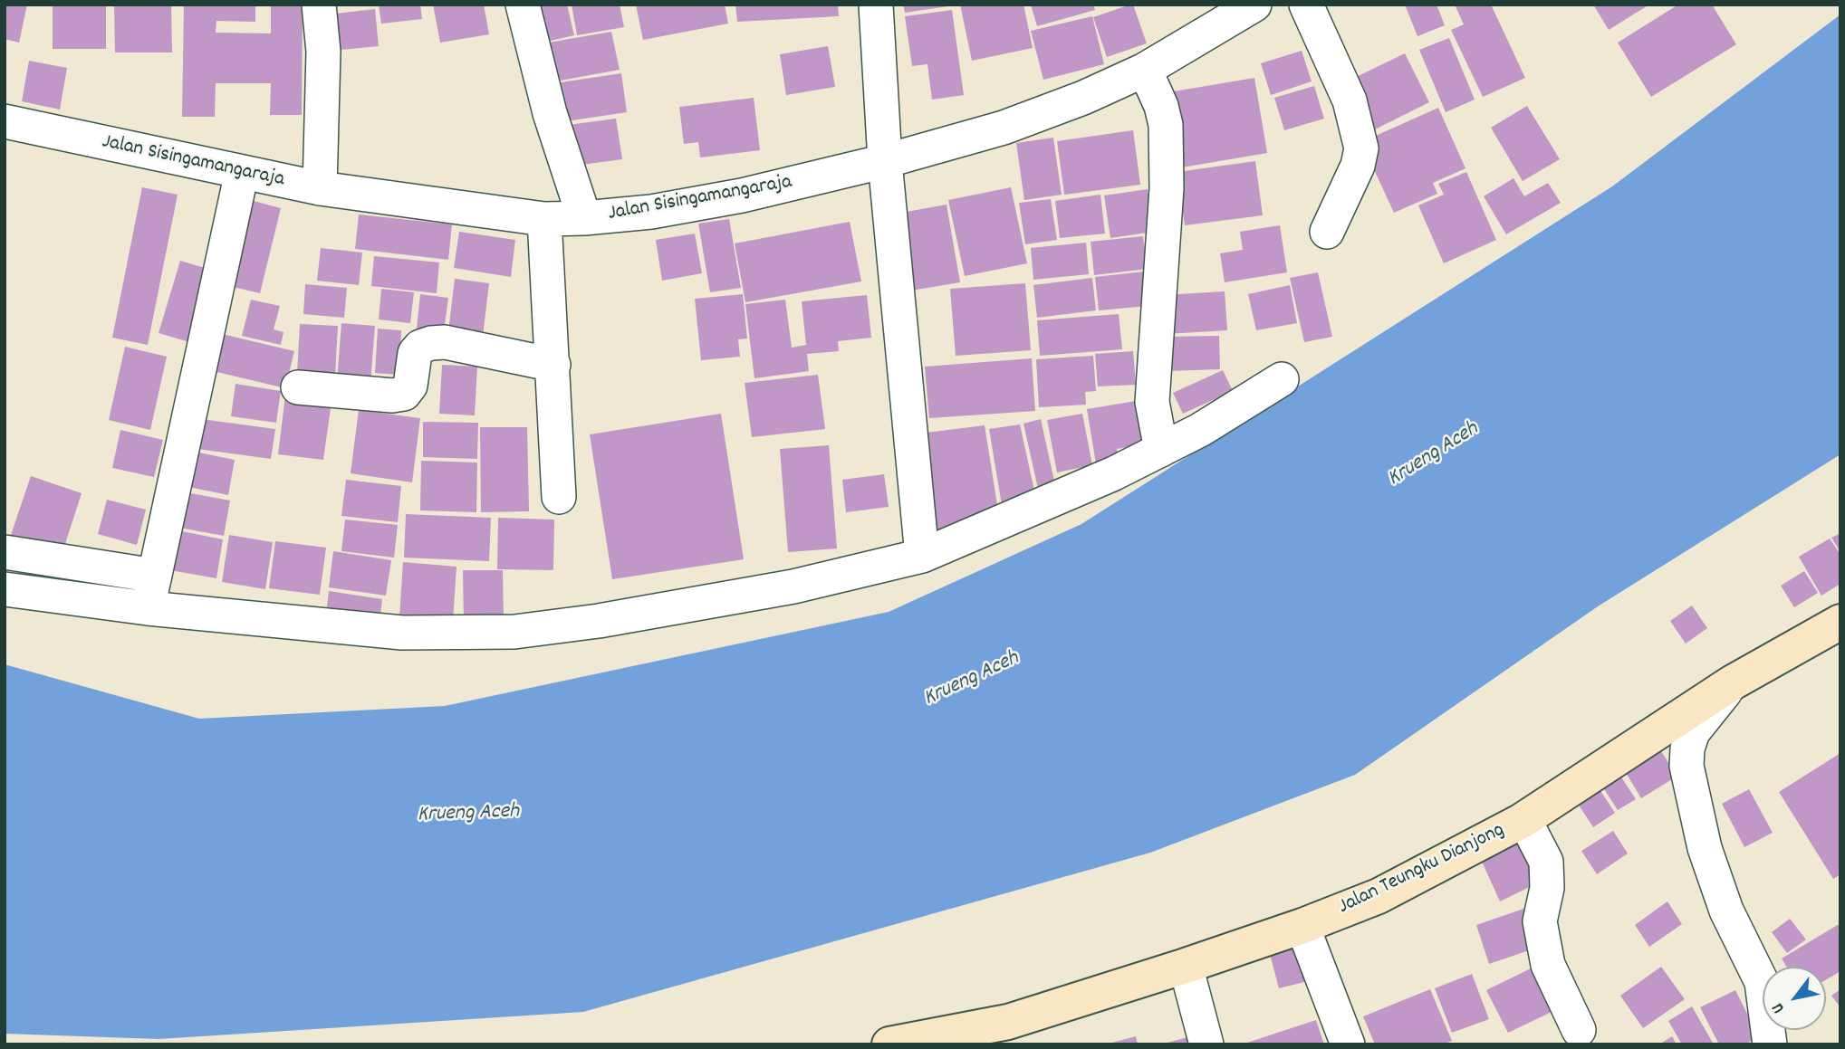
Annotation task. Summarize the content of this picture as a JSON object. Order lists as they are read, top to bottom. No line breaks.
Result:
{"streets":{"street":["Jalan Sisingamangaraja","Jalan Teungku Dianjong"]},"water":["Krueng Aceh"],"north":"bottom left"}
